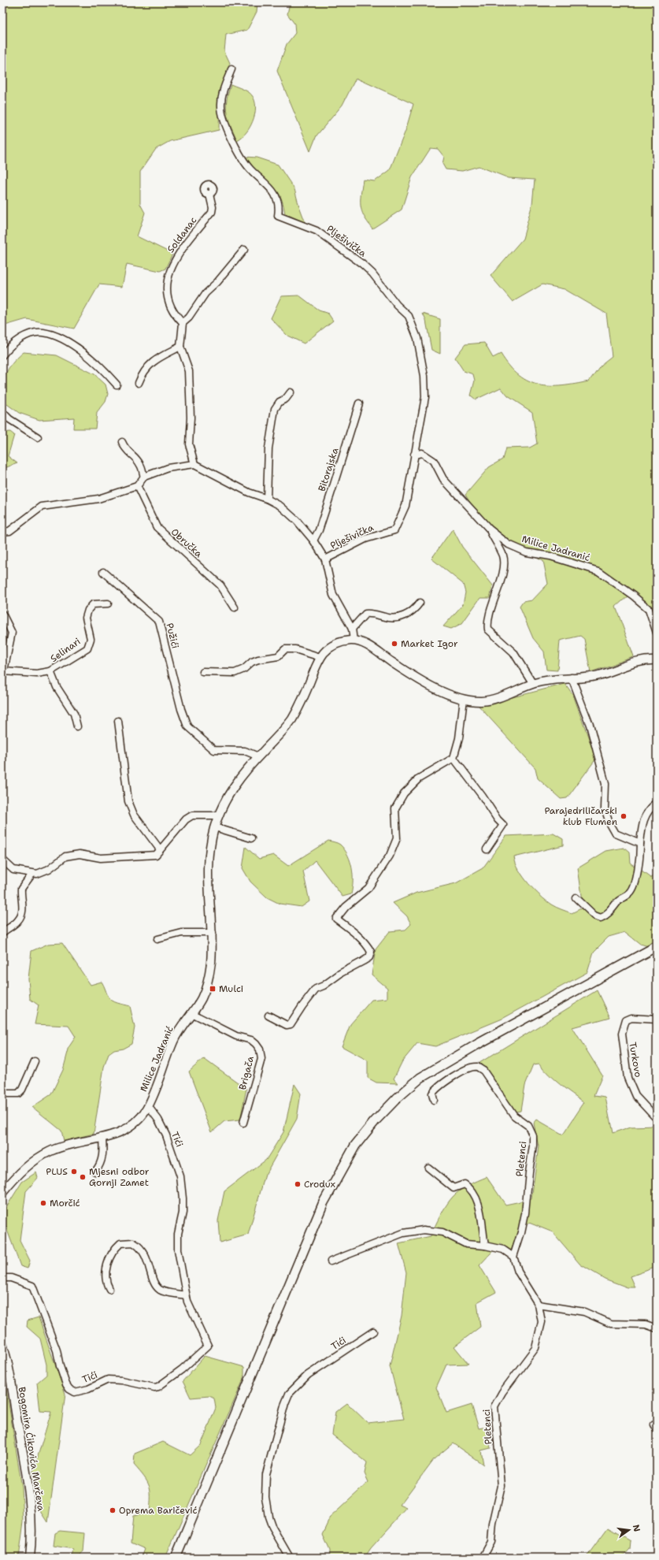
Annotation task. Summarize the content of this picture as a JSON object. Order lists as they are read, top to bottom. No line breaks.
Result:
{"streets":{"street":["Soldanac","Plješivička","Bitorajska","Obručka","Milice Jadranić","Pužići","Selinari","Turkovo","Brigača","Tići","Pletenci","Bogomira Ćikovića Marčeva"]},"crossings":[["Plješivička","Milice Jadranić"],["Milice Jadranić","Pužići"],["Milice Jadranić","Brigača"],["Milice Jadranić","Tići"]],"places":{"other":["Market Igor","Parajedriličarski klub Flumen","PLUS","Mjesni odbor Gornji Zamet","Crodux","Morčić","Oprema Baričević"],"transit":["Mulci"]},"north":"right"}
